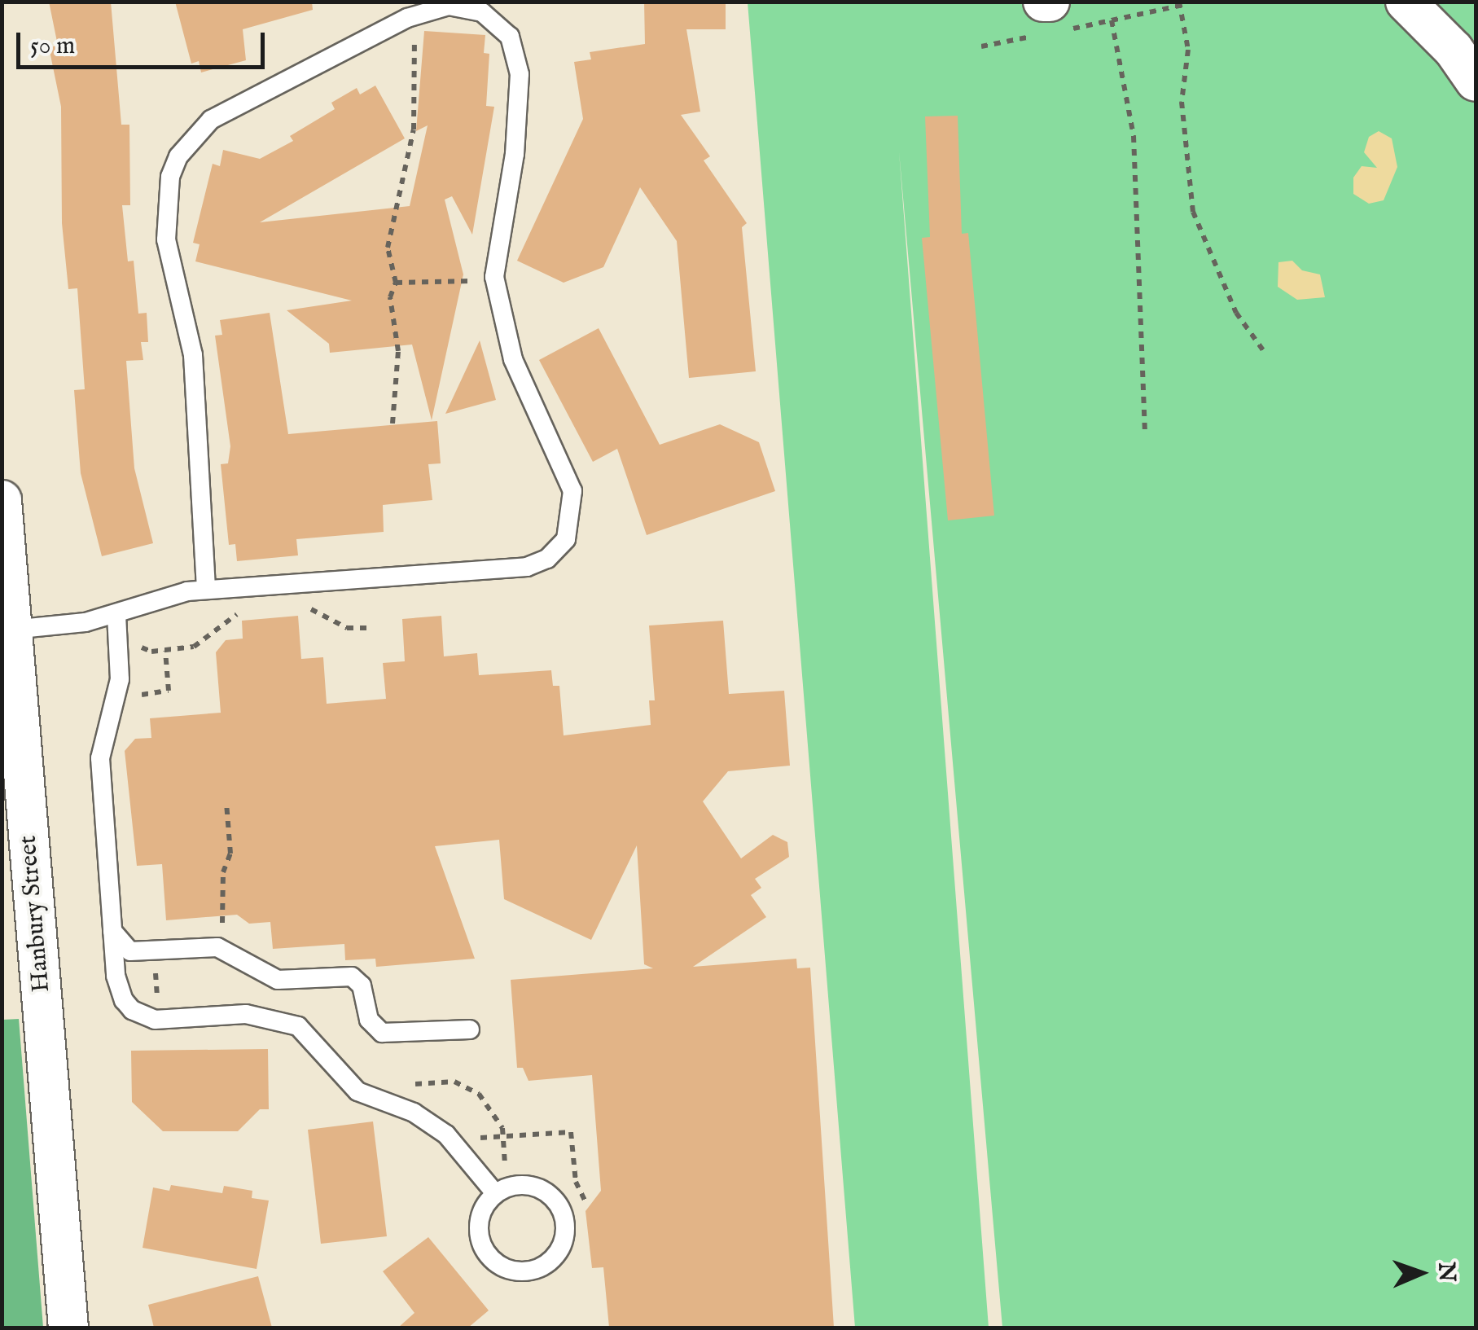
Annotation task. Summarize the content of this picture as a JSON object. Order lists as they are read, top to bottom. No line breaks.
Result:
{"streets":{"street":["Hanbury Street"]},"scale_bar":"50 m","north":"right"}
